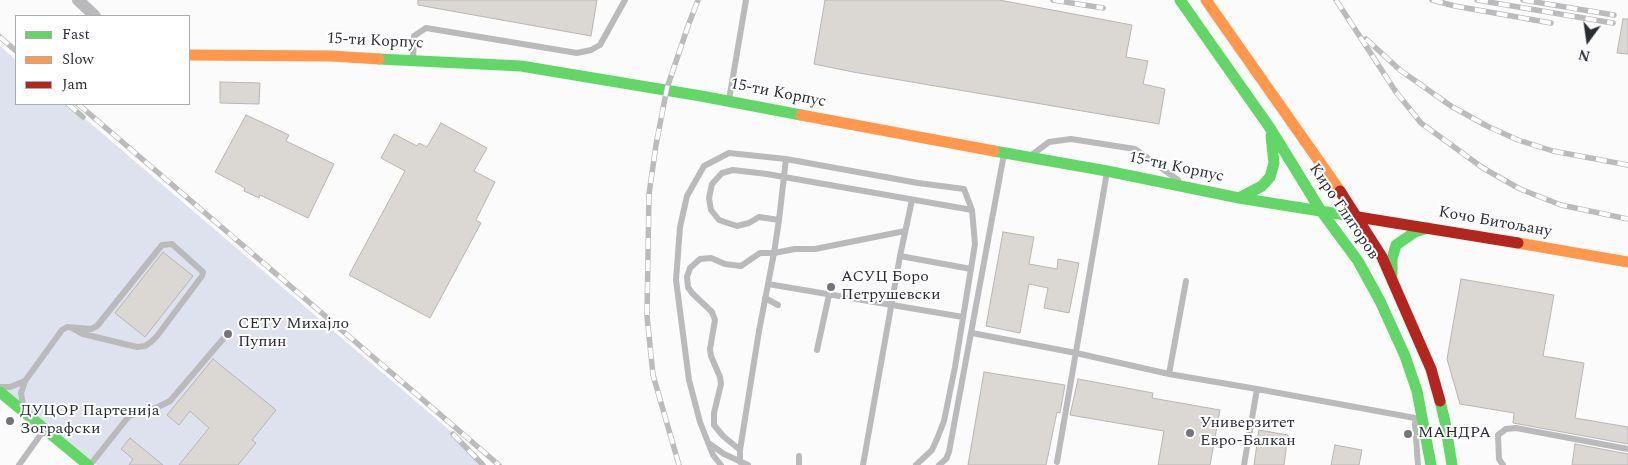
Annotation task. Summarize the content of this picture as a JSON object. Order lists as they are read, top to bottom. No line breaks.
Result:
{"streets":{"street":["15-ти Корпус","Киро Глигоров","Кочо Битољану"]},"crossings":[["15-ти Корпус","Киро Глигоров"],["15-ти Корпус","Кочо Битољану"],["Киро Глигоров","Кочо Битољану"]],"places":["АСУЦ Боро Петрушевски","СЕТУ Михајло Пупин","ДУЦОР Партенија Зографски","Универзитет Евро-Балкан","МАНДРА"],"legend":["Fast","Slow","Jam"],"north":"bottom"}
